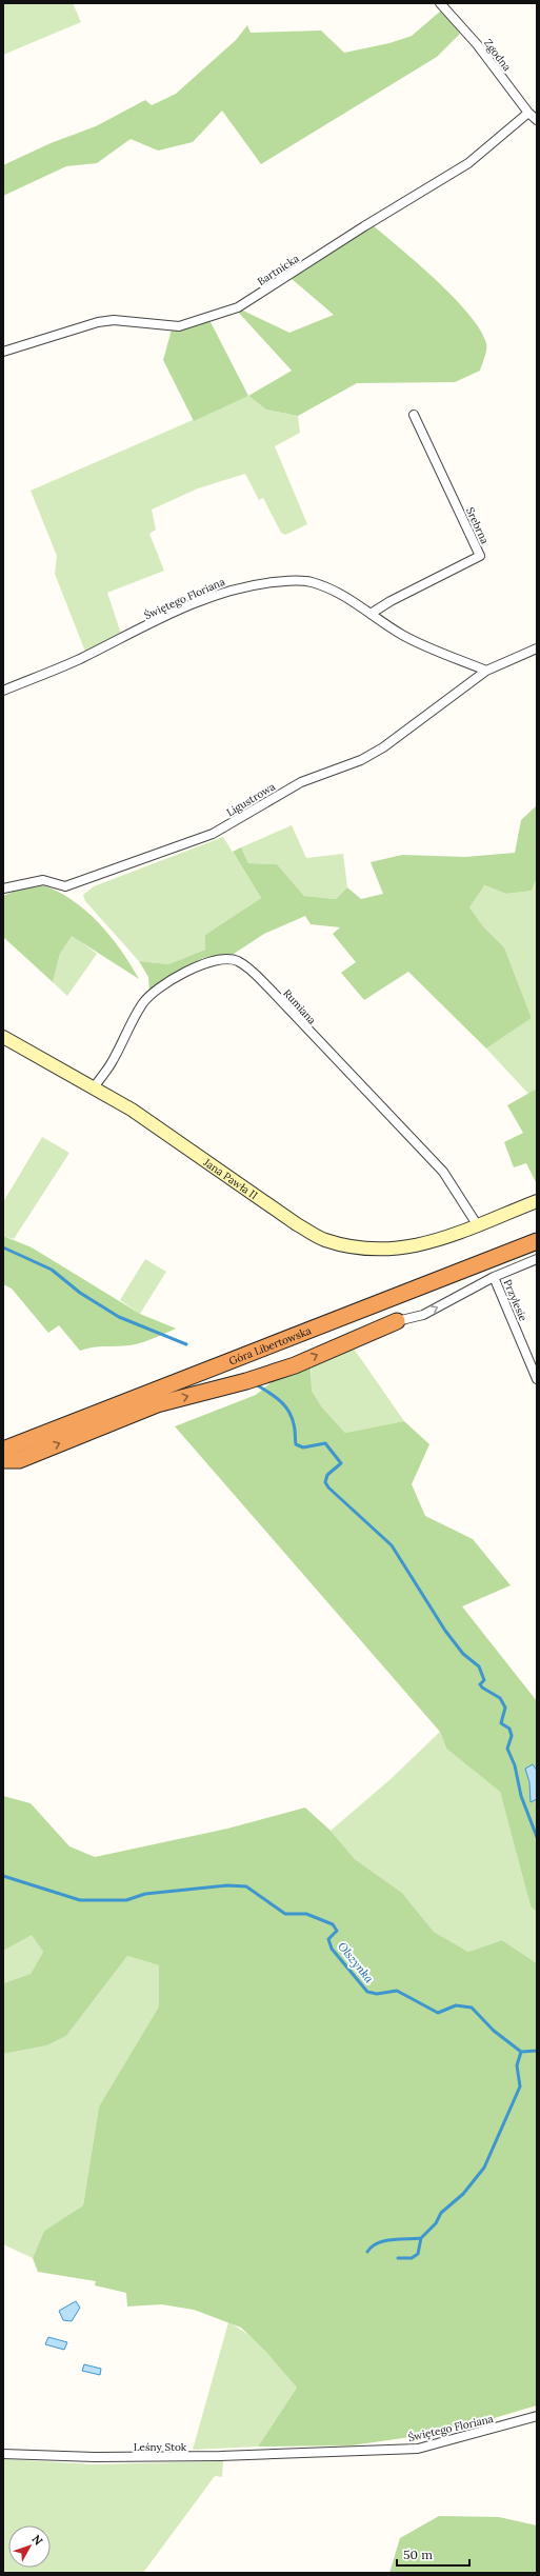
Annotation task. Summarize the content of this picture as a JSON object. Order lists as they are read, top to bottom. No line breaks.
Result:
{"streets":{"highway":["Góra Libertowska"],"street":["Zgodna","Bartnicka","Srebrna","Świętego Floriana","Ligustrowa","Rumiana","Jana Pawła II","Przylesie","Leśny Stok"]},"crossings":[["Zgodna","Bartnicka"],["Srebrna","Świętego Floriana"],["Świętego Floriana","Ligustrowa"],["Świętego Floriana","Leśny Stok"],["Rumiana","Jana Pawła II"]],"water":["Olszynka"],"scale_bar":"50 m","north":"top right"}
